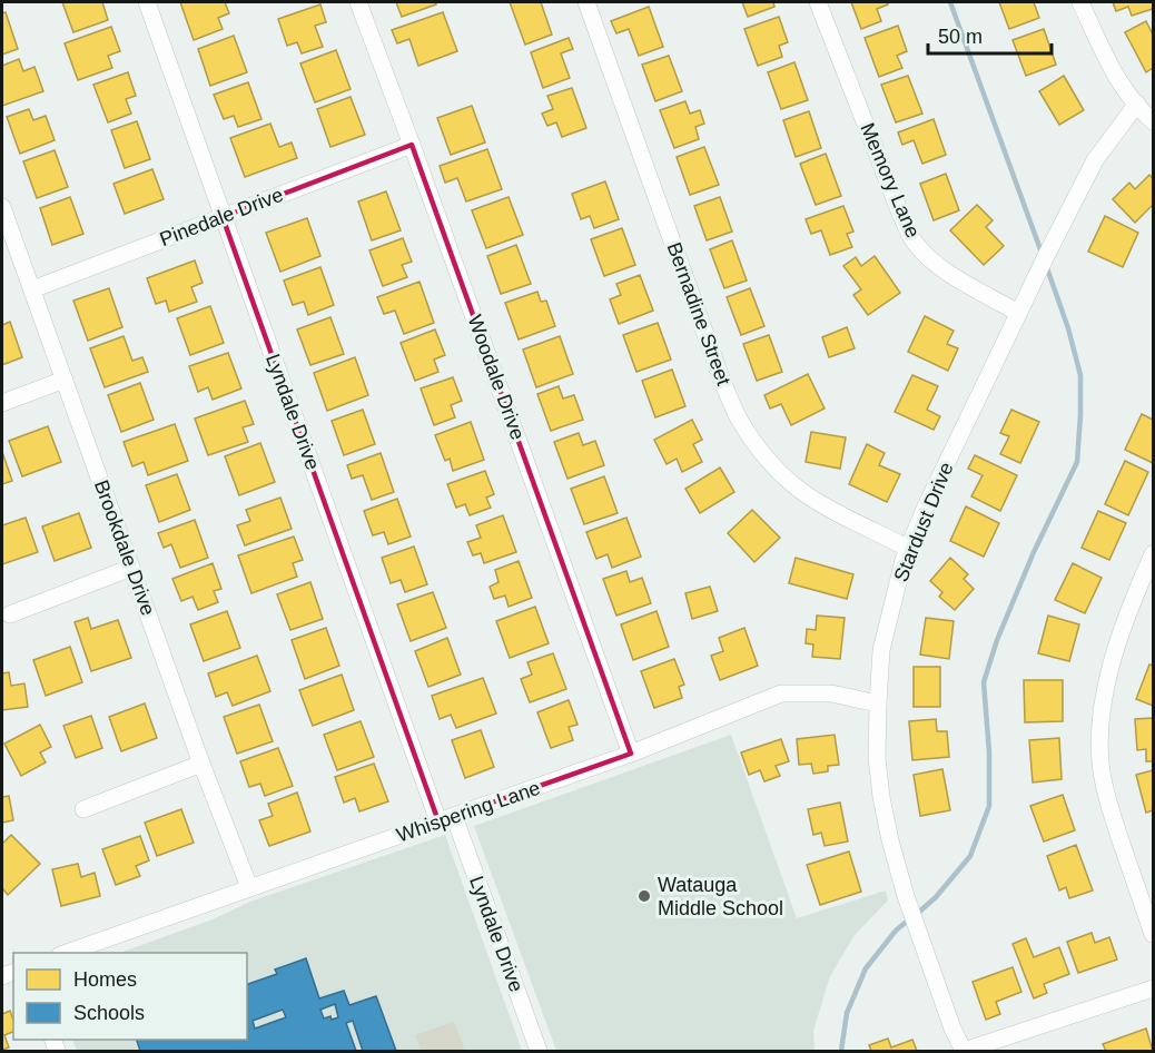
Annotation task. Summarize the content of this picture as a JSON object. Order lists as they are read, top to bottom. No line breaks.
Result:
{"streets":{"street":["Memory Lane","Pinedale Drive","Bernadine Street","Woodale Drive","Lyndale Drive","Stardust Drive","Brookdale Drive","Whispering Lane"]},"crossings":[["Memory Lane","Stardust Drive"],["Pinedale Drive","Woodale Drive"],["Pinedale Drive","Lyndale Drive"],["Pinedale Drive","Brookdale Drive"],["Bernadine Street","Stardust Drive"],["Woodale Drive","Whispering Lane"],["Lyndale Drive","Whispering Lane"],["Stardust Drive","Whispering Lane"],["Brookdale Drive","Whispering Lane"]],"places":["Watauga Middle School"],"legend":["Homes","Schools"],"scale_bar":"50 m"}
